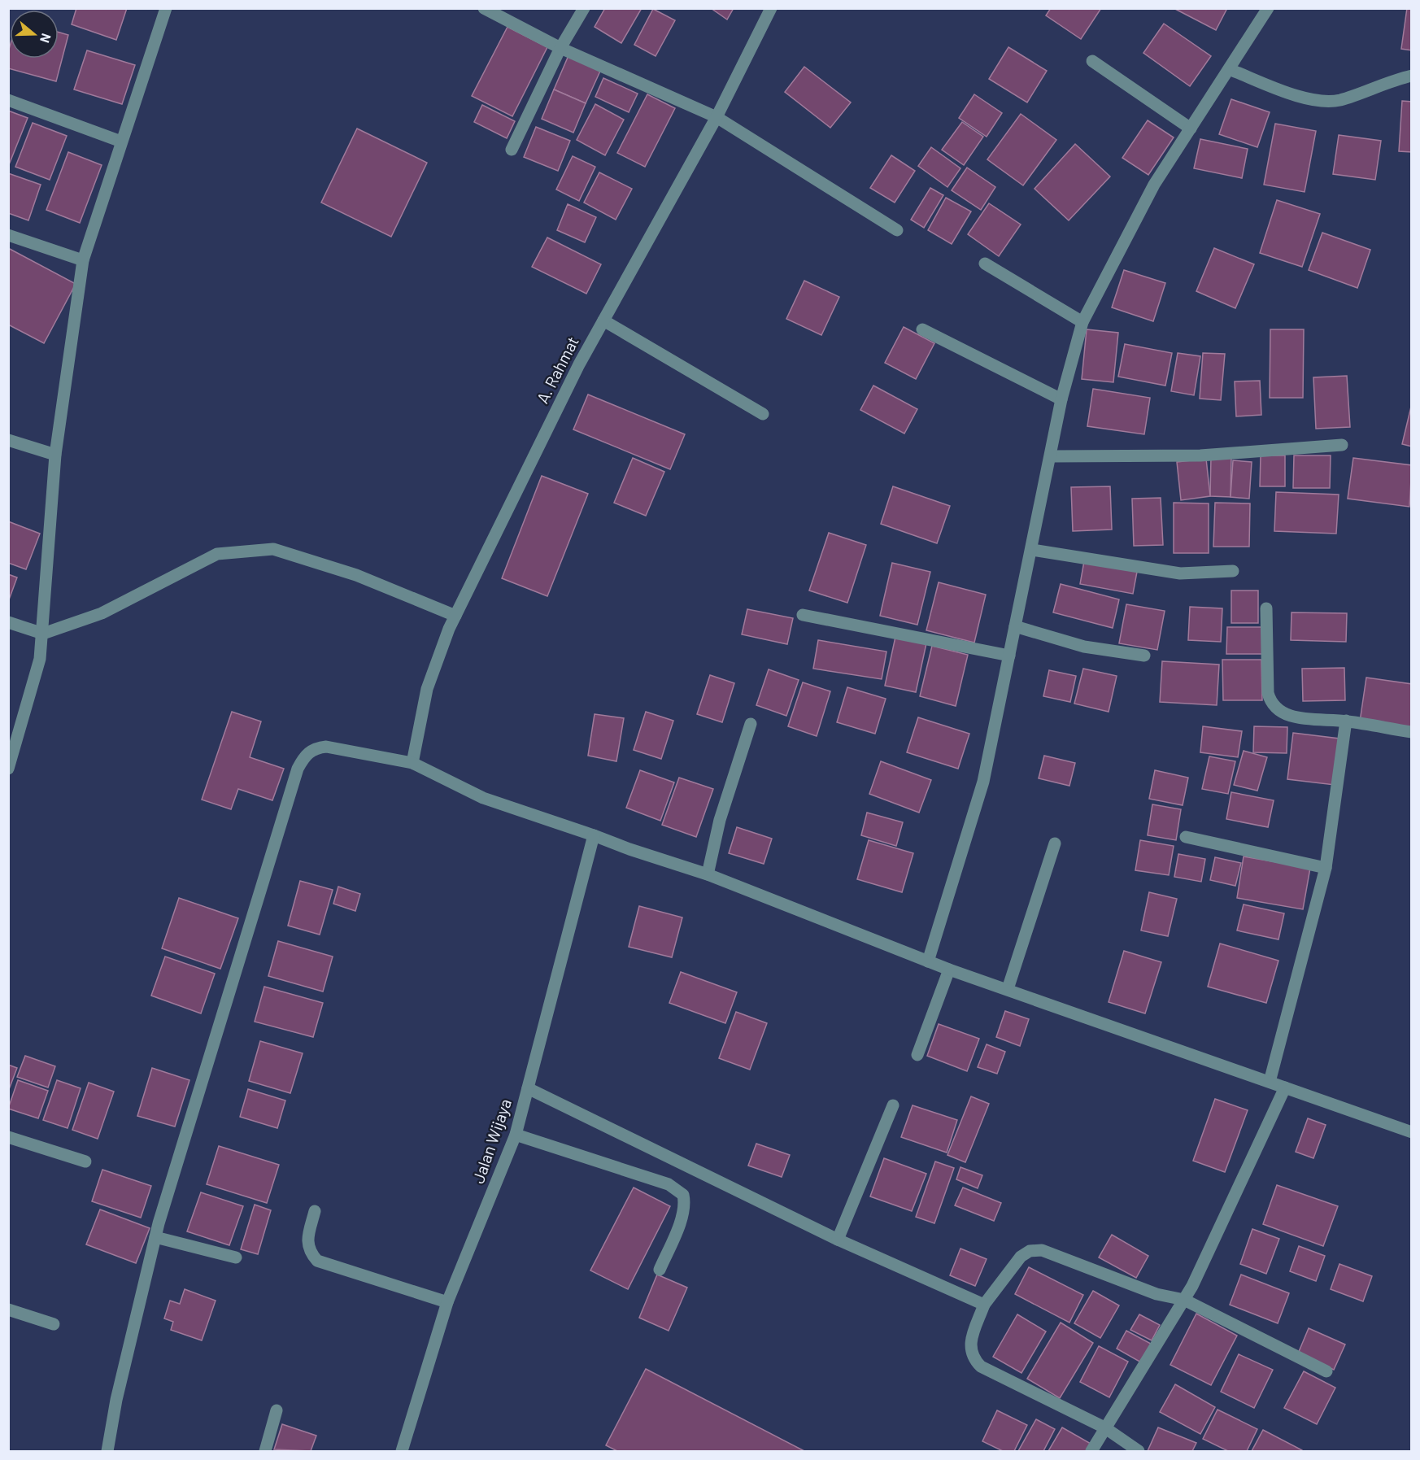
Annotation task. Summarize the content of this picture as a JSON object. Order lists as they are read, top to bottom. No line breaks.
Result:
{"streets":{"street":["A. Rahmat","Jalan Wijaya"]},"north":"right"}
